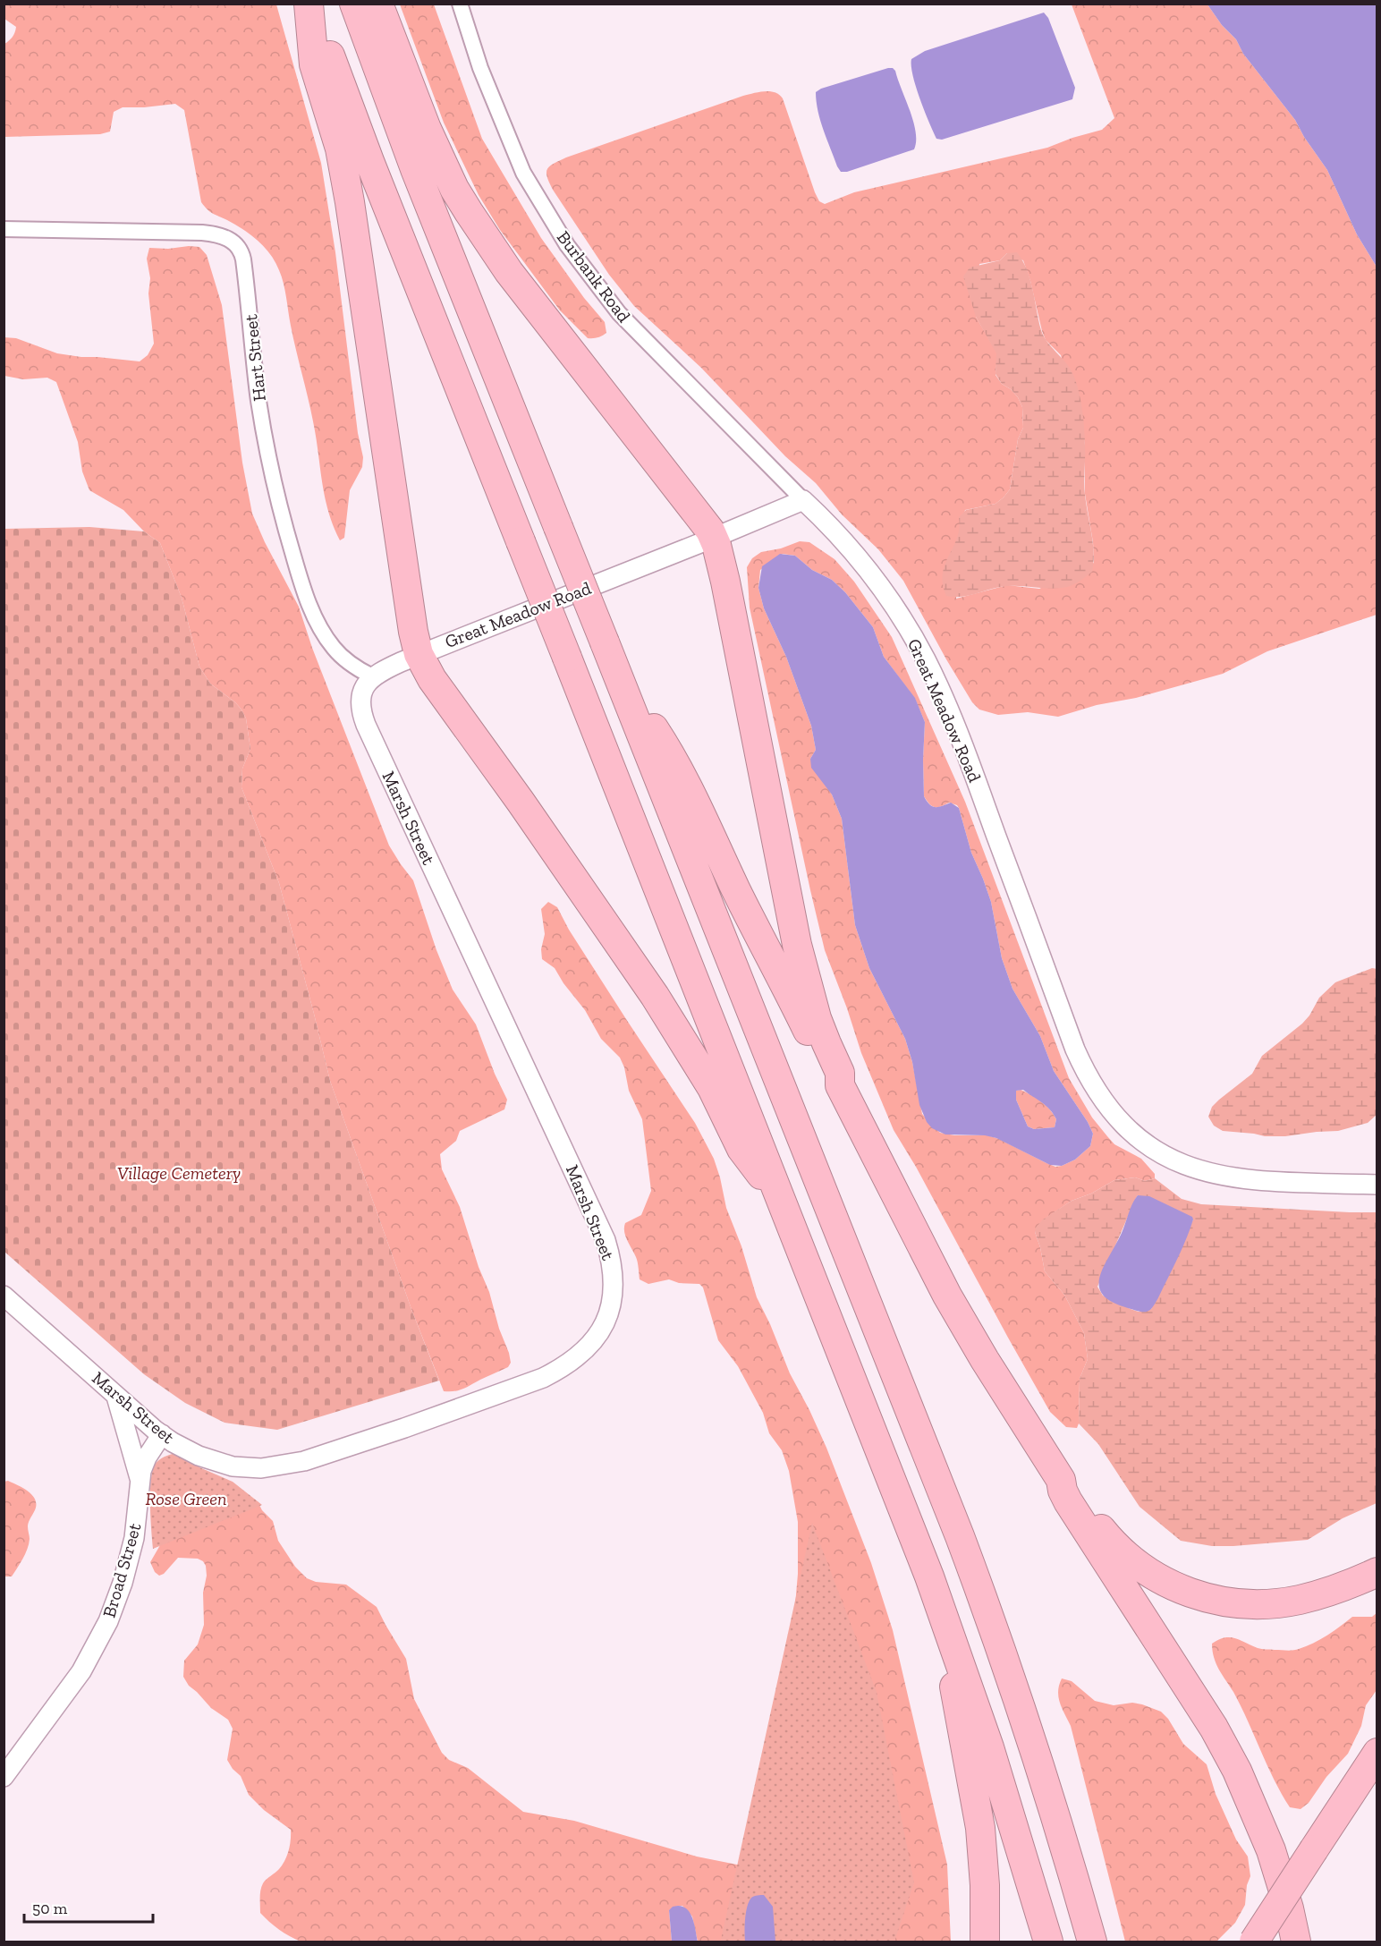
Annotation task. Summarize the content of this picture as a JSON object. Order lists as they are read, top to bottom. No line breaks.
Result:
{"streets":{"street":["Burbank Road","Hart Street","Great Meadow Road","Marsh Street","Broad Street"]},"crossings":[["Burbank Road","Great Meadow Road"],["Hart Street","Great Meadow Road"],["Hart Street","Marsh Street"],["Great Meadow Road","Marsh Street"],["Marsh Street","Broad Street"]],"parks":["Village Cemetery","Rose Green"],"scale_bar":"50 m"}
